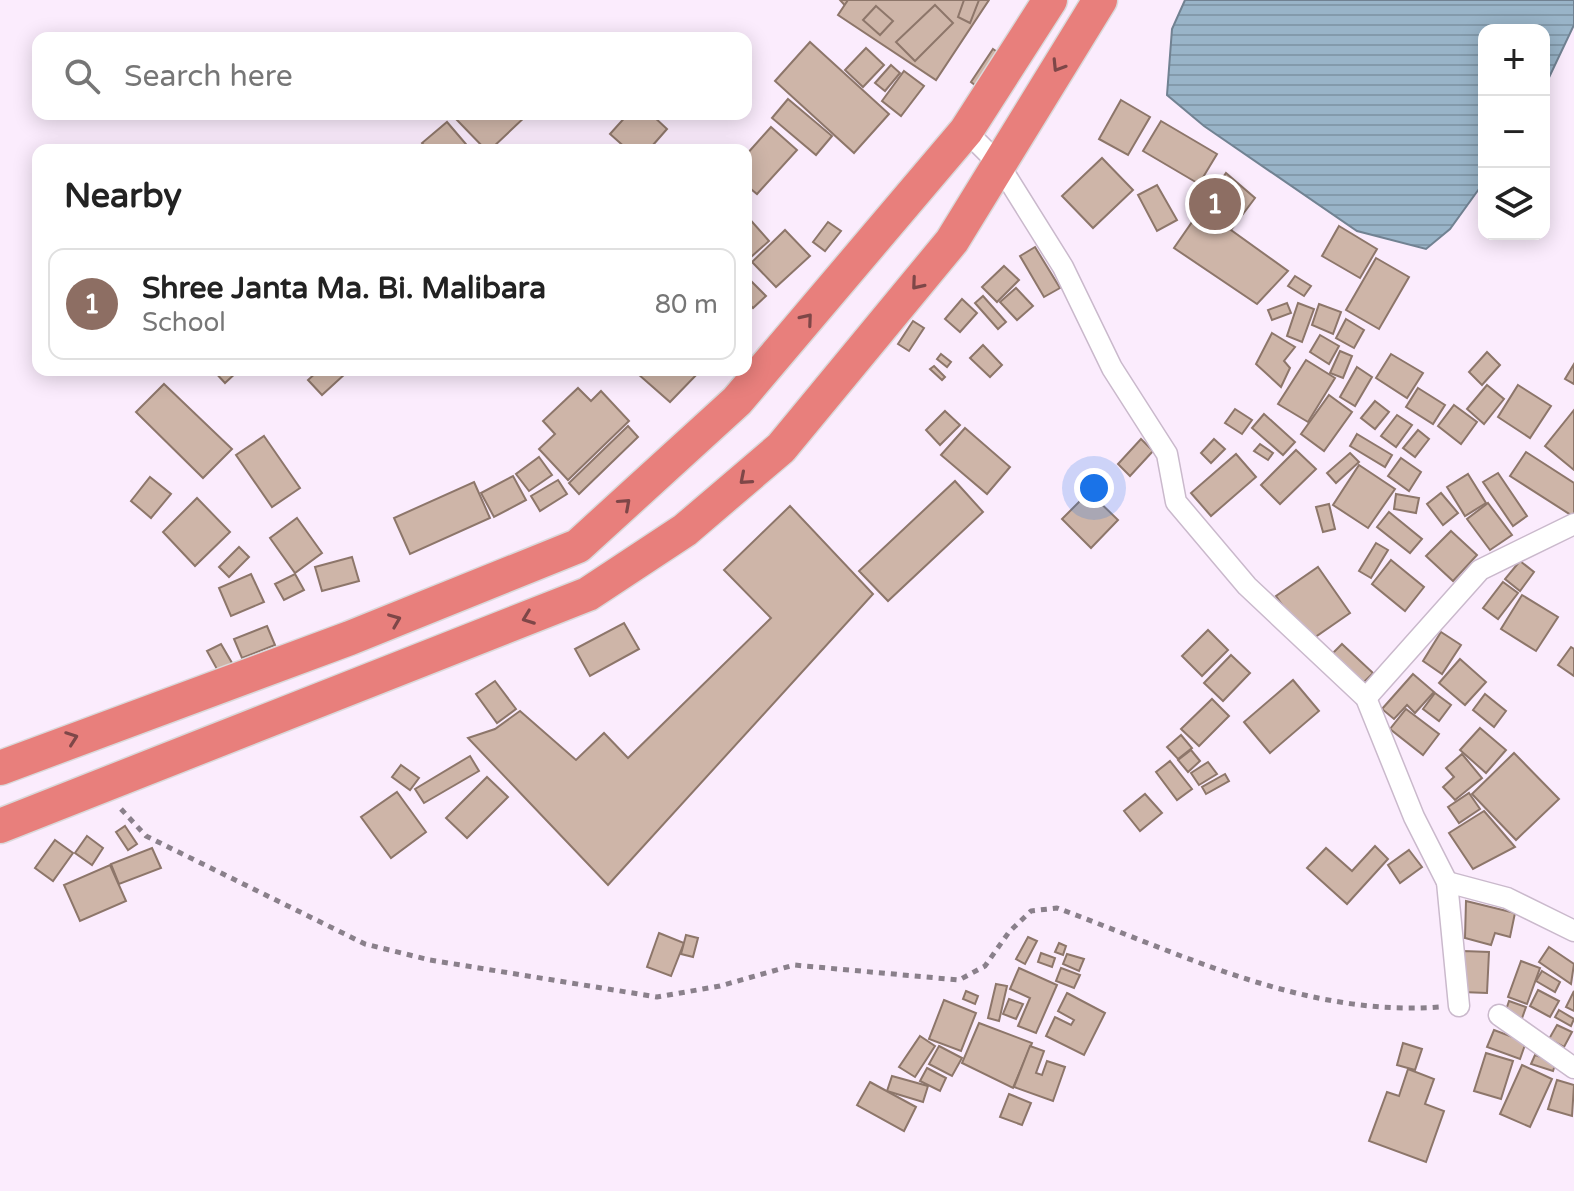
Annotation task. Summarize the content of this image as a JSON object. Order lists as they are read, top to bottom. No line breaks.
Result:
{"page":{"map_buttons":["+","−"],"search":"Search here","heading":"Nearby","pins":"1","list":[{"mark":"1","name":"Shree Janta Ma. Bi. Malibara","note":"School","value":"80 m"}]}}
